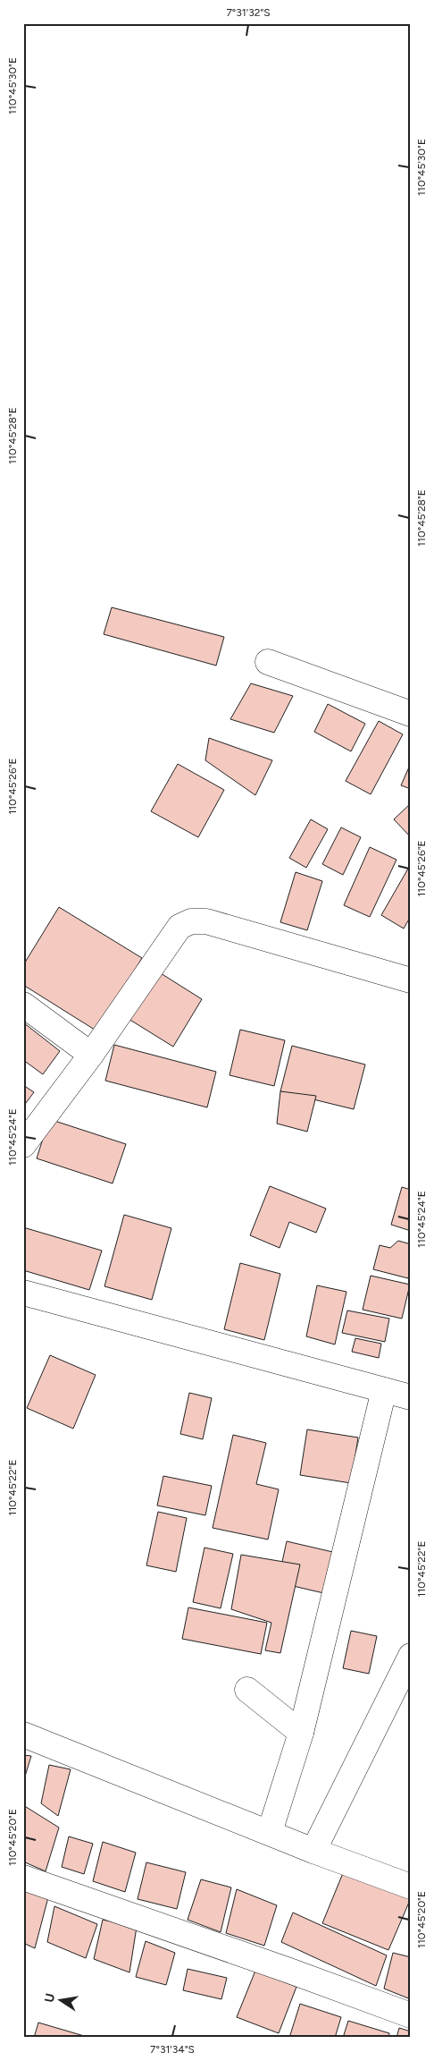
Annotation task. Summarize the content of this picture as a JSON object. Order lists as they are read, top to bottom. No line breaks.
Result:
{"north":"left","coordinates":["7°31'32\"S","110°45'30\"E","110°45'28\"E","110°45'26\"E","110°45'24\"E","110°45'22\"E","110°45'20\"E","7°31'34\"S"]}
